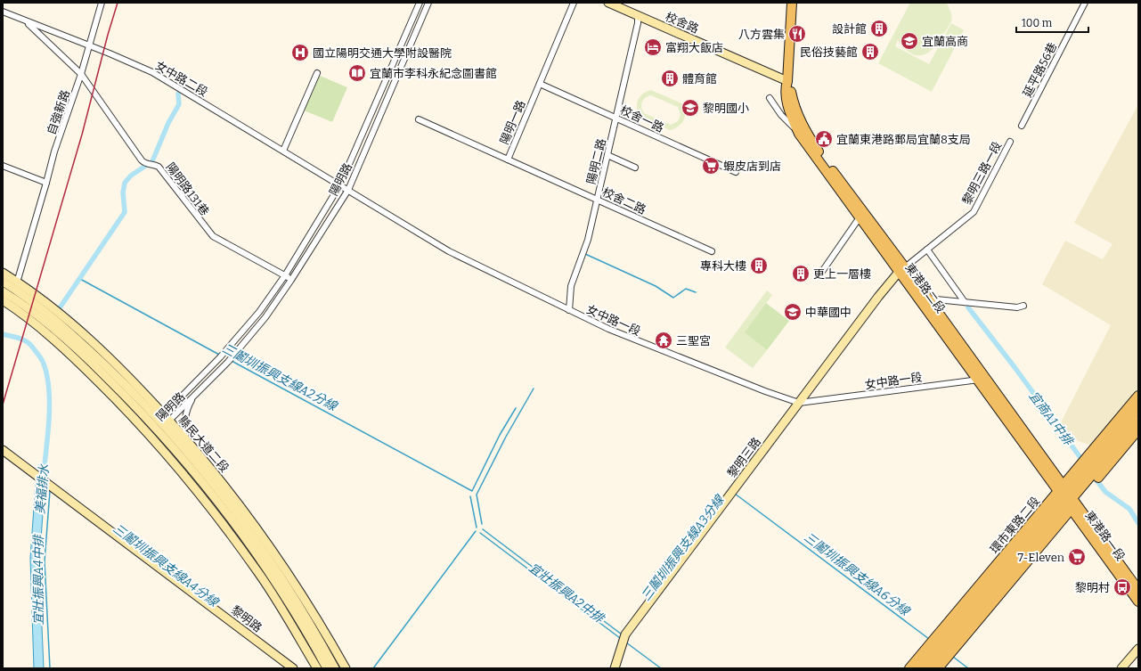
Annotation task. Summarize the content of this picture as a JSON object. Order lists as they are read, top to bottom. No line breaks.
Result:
{"streets":{"main road":["東港路二段","環市東路二段","東港路一段"],"street":["校舍路","延平路56巷","女中路二段","自強新路","校舍一路","陽明一路","陽明二路","黎明三路一段","陽明路","陽明路131巷","校舍二路","女中路一段","縣民大道二段","黎明三路","黎明路"]},"crossings":[["校舍路","陽明二路"],["校舍路","東港路二段"],["女中路二段","自強新路"],["女中路二段","陽明路"],["女中路二段","陽明路131巷"],["女中路二段","女中路一段"],["自強新路","陽明路131巷"],["自強新路","縣民大道二段"],["校舍一路","陽明一路"],["校舍一路","陽明二路"],["陽明一路","校舍二路"],["陽明二路","校舍二路"],["陽明二路","女中路一段"],["黎明三路一段","東港路二段"],["黎明三路一段","黎明三路"],["陽明路","陽明路131巷"],["陽明路","女中路一段"],["陽明路","縣民大道二段"],["東港路二段","女中路一段"],["東港路二段","黎明三路"],["東港路二段","環市東路二段"],["東港路二段","東港路一段"],["女中路一段","黎明三路"],["環市東路二段","東港路一段"]],"water":["三鬮圳振興支線A2分線","宜商A1中排","美福排水","三鬮圳振興支線A3分線","三鬮圳振興支線A4分線","三鬮圳振興支線A6分線","宜壯振興A4中排","宜壯振興A2中排"],"places":{"building":["設計館","民俗技藝館","體育館","專科大樓","更上一層樓"],"restaurant":["八方雲集"],"school or university":["宜蘭高商","黎明國小","中華國中"],"hotel":["富翔大飯店"],"hospital":["國立陽明交通大學附設醫院"],"library":["宜蘭市李科永紀念圖書館"],"public building":["宜蘭東港路郵局宜蘭8支局"],"supermarket":["蝦皮店到店","7-Eleven"],"temple":["三聖宮"],"bus stop":["黎明村"]},"scale_bar":"100 m"}
